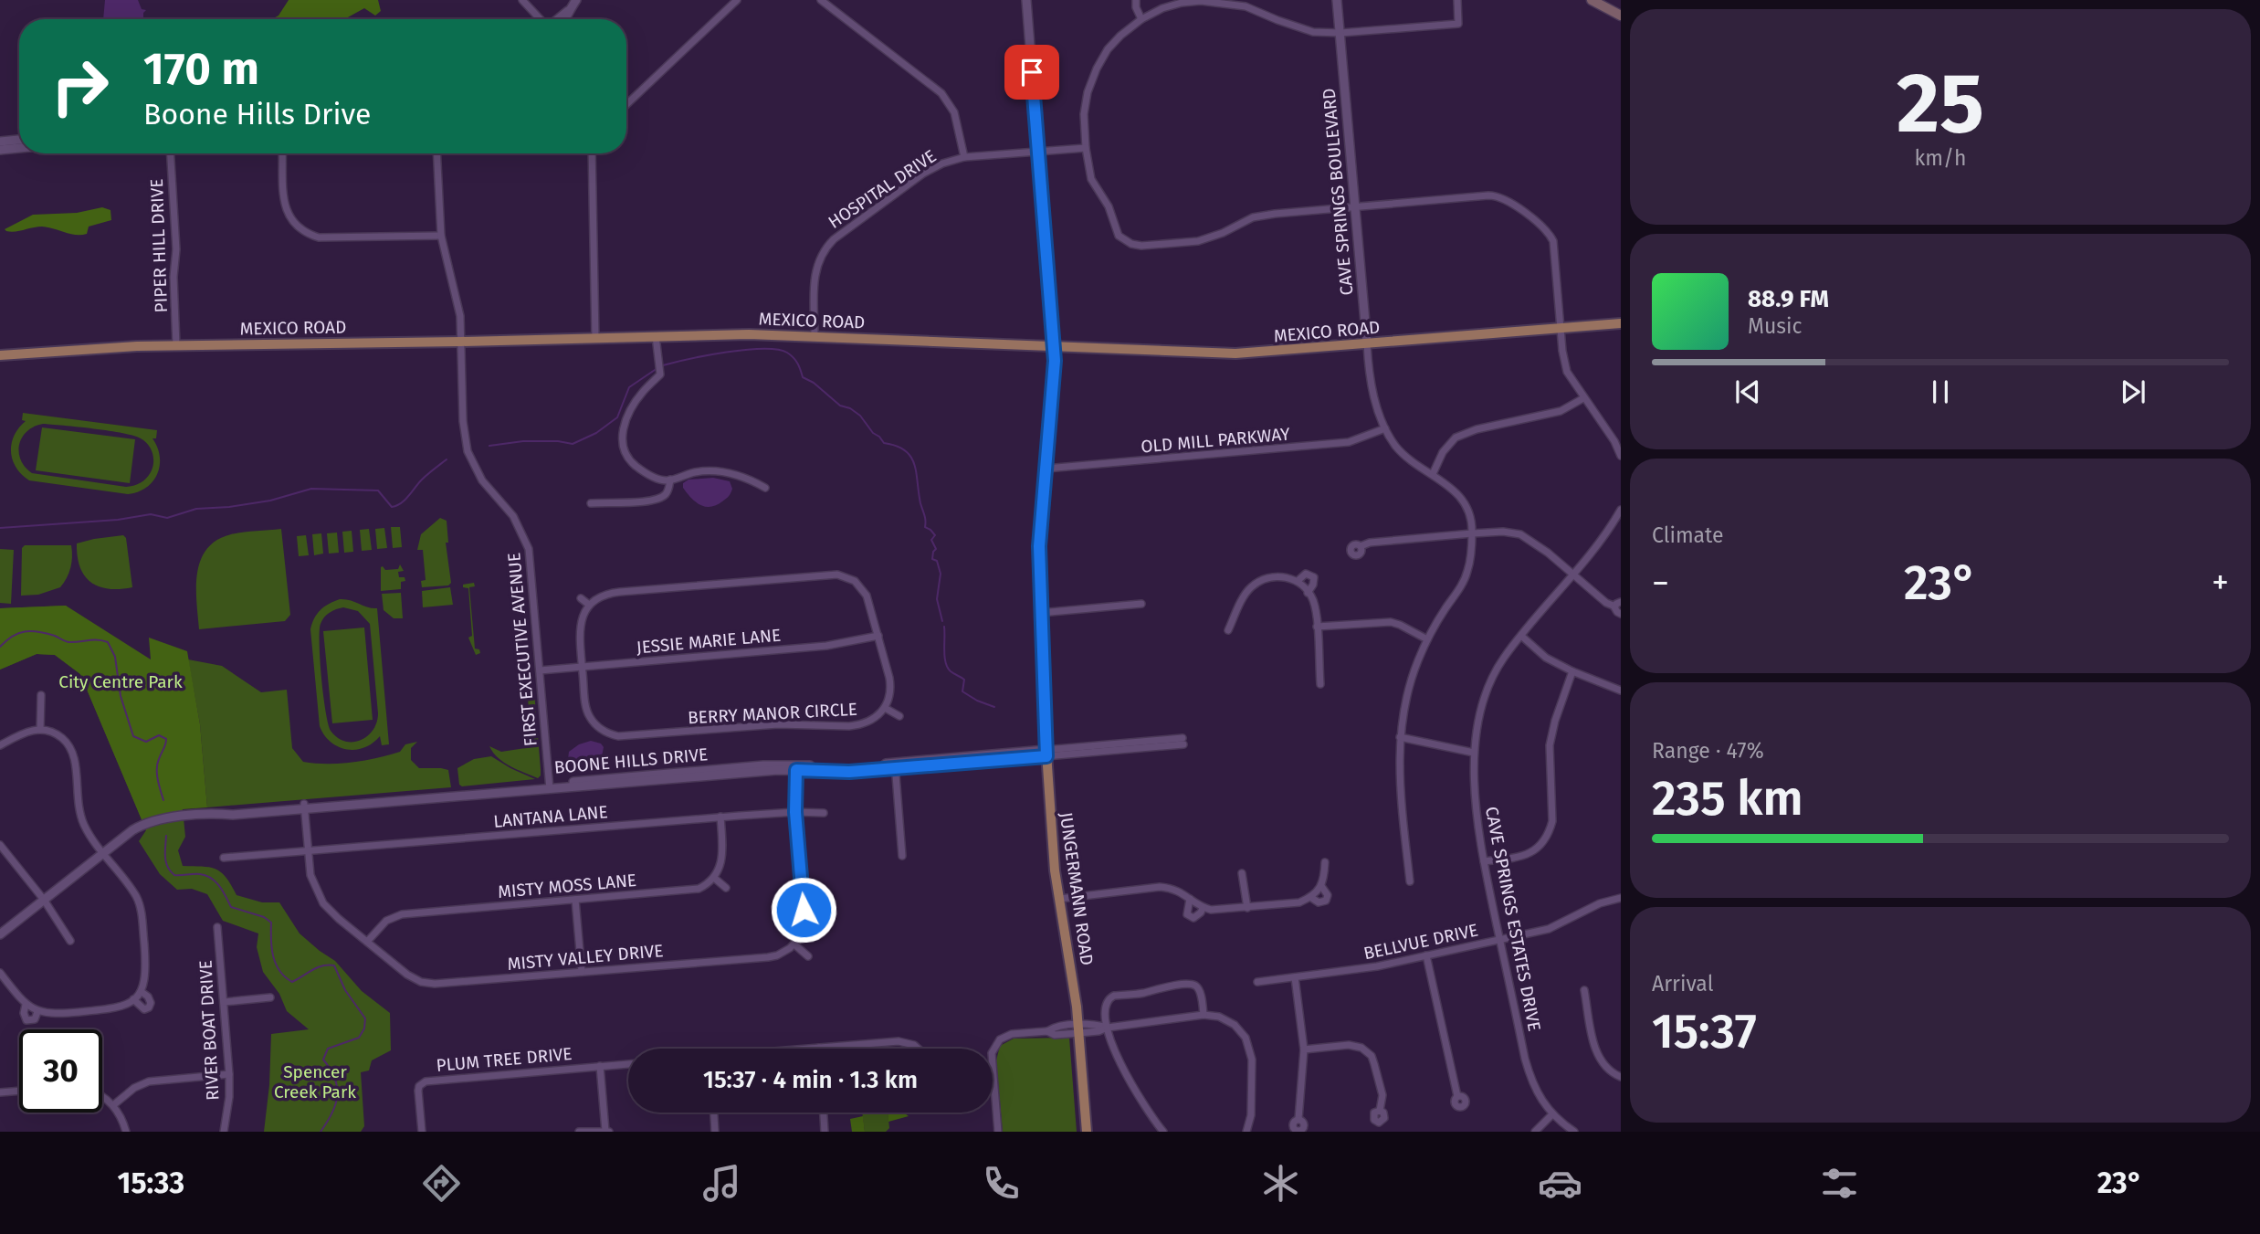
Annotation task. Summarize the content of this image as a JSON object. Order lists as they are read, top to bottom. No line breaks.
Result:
{"streets":{"main road":["MEXICO ROAD","JUNGERMANN ROAD"],"street":["HOSPITAL DRIVE","CAVE SPRINGS BOULEVARD","PIPER HILL DRIVE","OLD MILL PARKWAY","JESSIE MARIE LANE","FIRST EXECUTIVE AVENUE","BERRY MANOR CIRCLE","BOONE HILLS DRIVE","LANTANA LANE","MISTY MOSS LANE","CAVE SPRINGS ESTATES DRIVE","BELLVUE DRIVE","MISTY VALLEY DRIVE","RIVER BOAT DRIVE","PLUM TREE DRIVE"]},"crossings":[["HOSPITAL DRIVE","MEXICO ROAD"],["HOSPITAL DRIVE","JUNGERMANN ROAD"],["CAVE SPRINGS BOULEVARD","MEXICO ROAD"],["CAVE SPRINGS BOULEVARD","OLD MILL PARKWAY"],["PIPER HILL DRIVE","MEXICO ROAD"],["MEXICO ROAD","FIRST EXECUTIVE AVENUE"],["MEXICO ROAD","JUNGERMANN ROAD"],["OLD MILL PARKWAY","JUNGERMANN ROAD"],["JESSIE MARIE LANE","FIRST EXECUTIVE AVENUE"],["JESSIE MARIE LANE","BERRY MANOR CIRCLE"],["FIRST EXECUTIVE AVENUE","BOONE HILLS DRIVE"],["BOONE HILLS DRIVE","JUNGERMANN ROAD"],["BOONE HILLS DRIVE","MISTY VALLEY DRIVE"],["LANTANA LANE","MISTY VALLEY DRIVE"],["MISTY MOSS LANE","MISTY VALLEY DRIVE"],["CAVE SPRINGS ESTATES DRIVE","BELLVUE DRIVE"]],"parks":["City Centre Park","Spencer Creek Park"],"page":{"tile":[["25","km/h"],"Climate",["Range · 47%","235 km"],["Arrival","15:37"]],"turn":["170 m","Boone Hills Drive"],"song":["88.9 FM","Music"],"heat":["−","23°","+"],"limit":"30","trip":"15:37 · 4 min · 1.3 km","tabs":["15:33","23°"]}}
